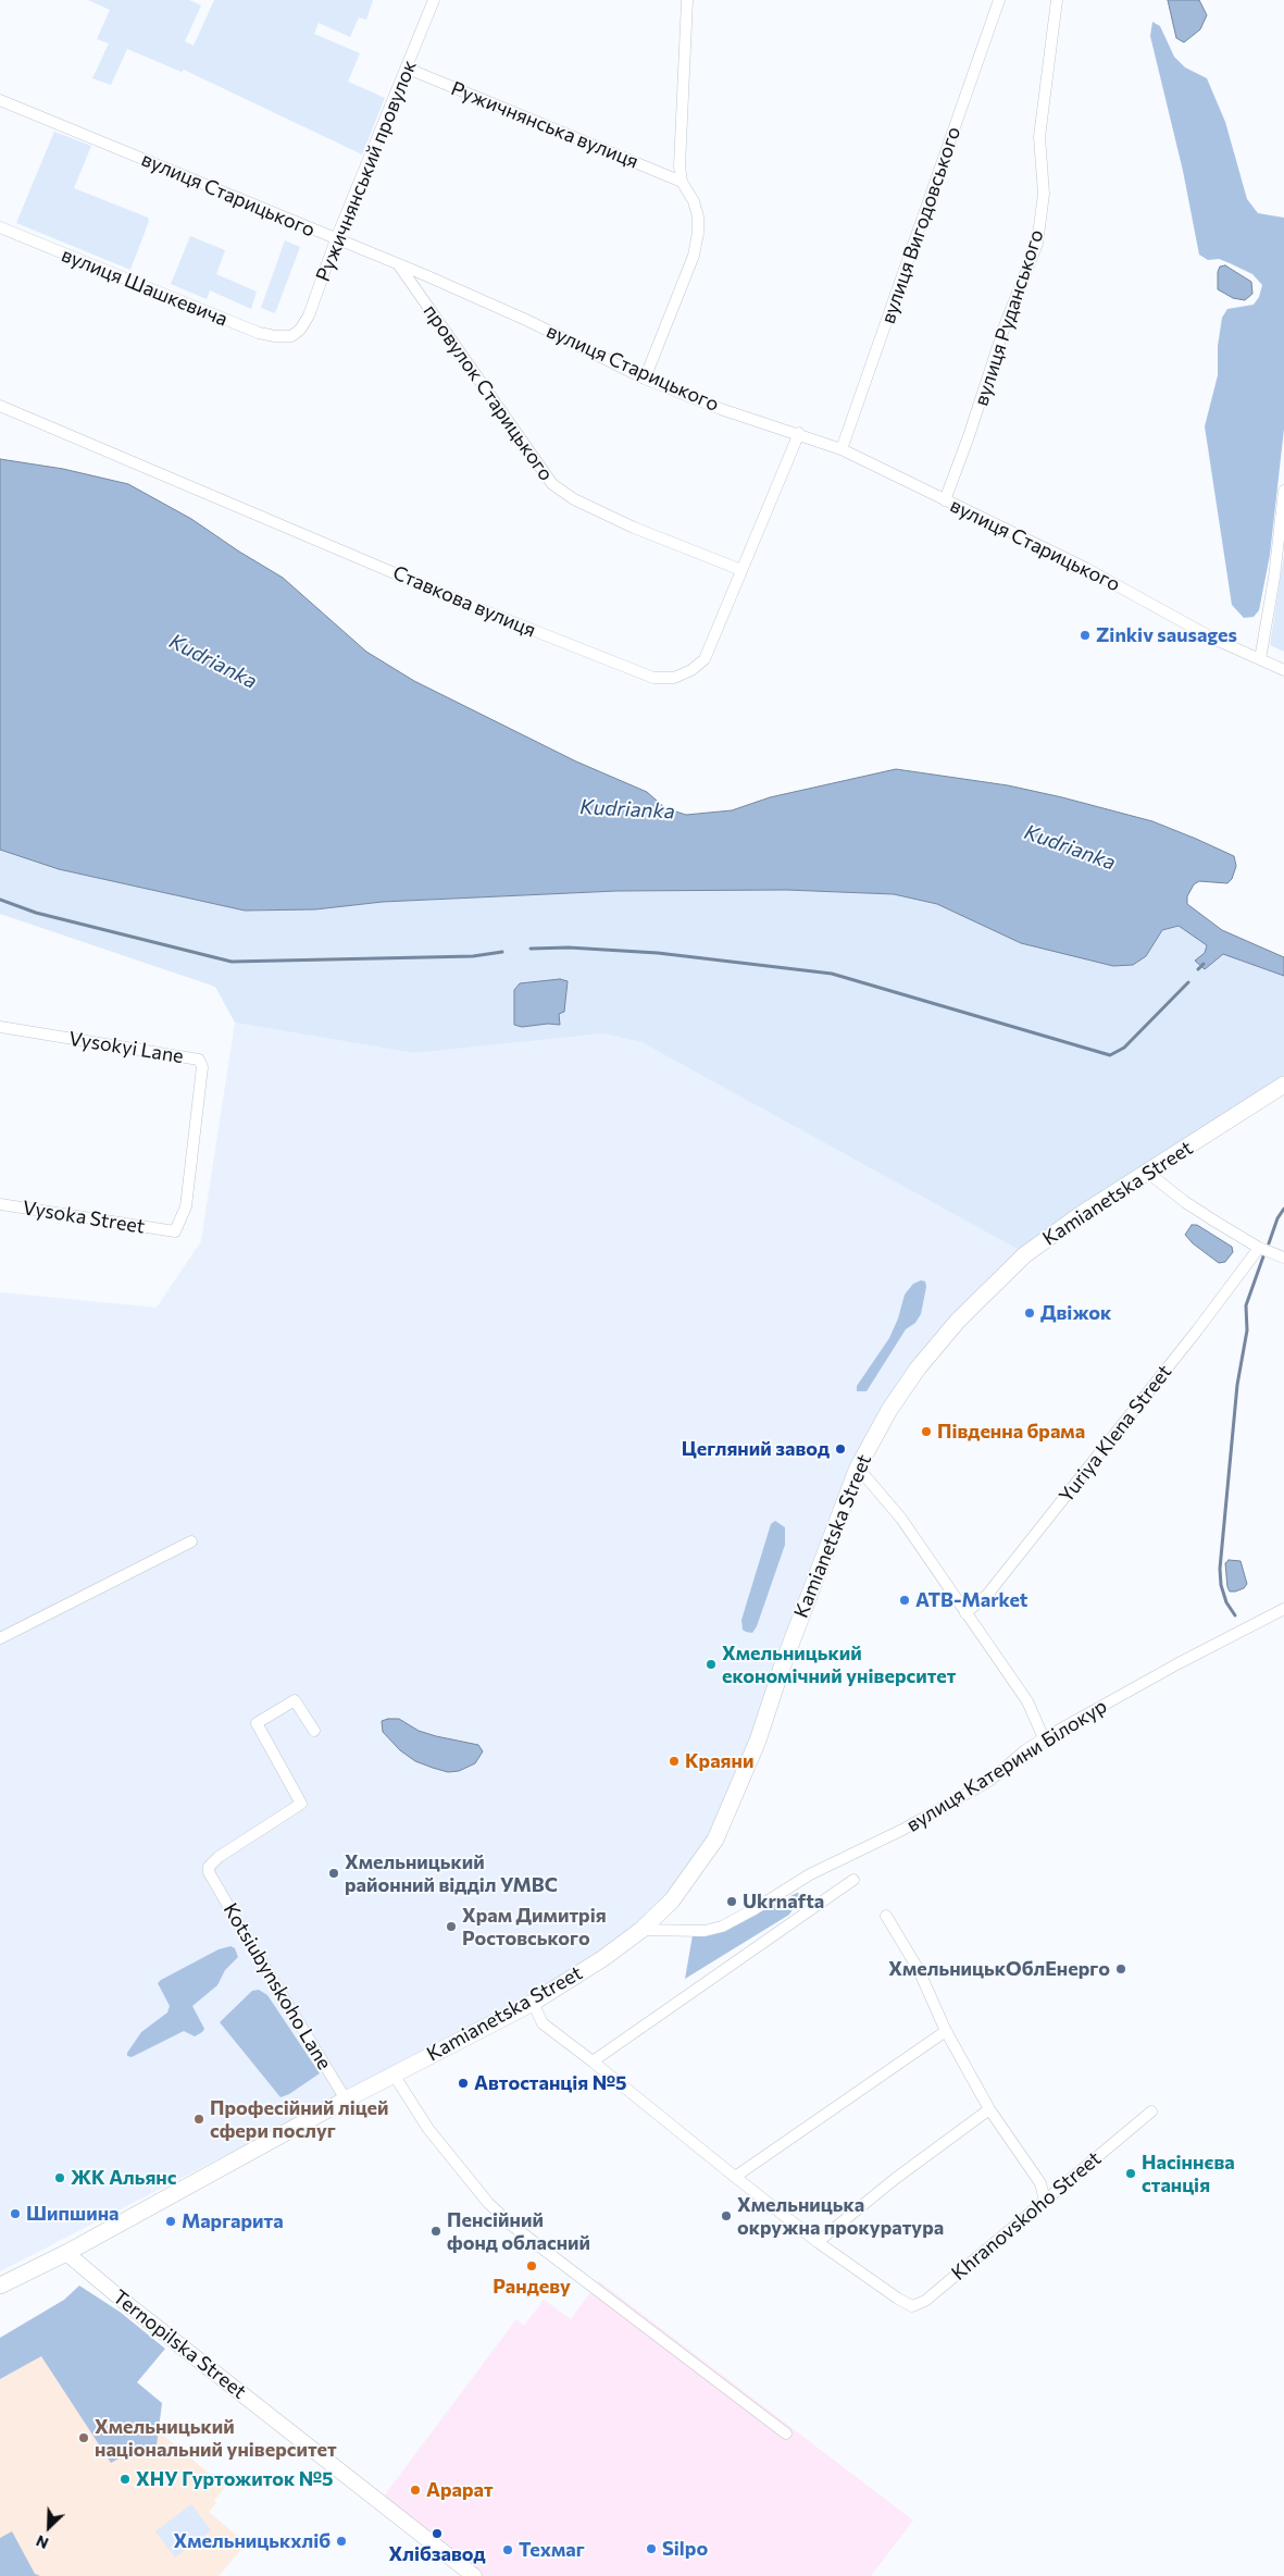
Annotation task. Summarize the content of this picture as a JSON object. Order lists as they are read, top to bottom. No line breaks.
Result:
{"streets":{"main road":["Kamianetska Street","Ternopilska Street"],"street":["Ружичнянська вулиця","Ружичнянський провулок","вулиця Старицького","вулиця Вигодовського","вулиця Шашкевича","вулиця Руданського","провулок Старицького","Ставкова вулиця","Vysokyi Lane","Vysoka Street","Yuriya Klena Street","вулиця Катерини Білокур","Kotsiubynskoho Lane","Khranovskoho Street"]},"crossings":[["Ружичнянська вулиця","Ружичнянський провулок"],["Ружичнянський провулок","вулиця Старицького"],["Ружичнянський провулок","вулиця Шашкевича"],["вулиця Старицького","вулиця Вигодовського"],["вулиця Старицького","вулиця Руданського"],["вулиця Старицького","провулок Старицького"],["вулиця Старицького","Ставкова вулиця"],["провулок Старицького","Ставкова вулиця"],["Vysokyi Lane","Vysoka Street"],["Kamianetska Street","вулиця Катерини Білокур"],["Kamianetska Street","Kotsiubynskoho Lane"],["Kamianetska Street","Ternopilska Street"]],"water":["Kudrianka"],"places":["Zinkiv sausages","Двіжок","Південна брама","Цегляний завод","ATB-Market","Хмельницький економічний університет","Краяни","Хмельницький районний відділ УМВС","Ukrnafta","Храм Димитрія Ростовського","ХмельницькОблЕнерго","Автостанція №5","Професійний ліцей сфери послуг","Насіннєва станція","ЖК Альянс","Шипшина","Хмельницька окружна прокуратура","Маргарита","Пенсійний фонд обласний","Рандеву","Хмельницький національний університет","ХНУ Гуртожиток №5","Арарат","Хлібзавод","Хмельницькхліб","Silpo","Техмаг"],"north":"bottom left"}
